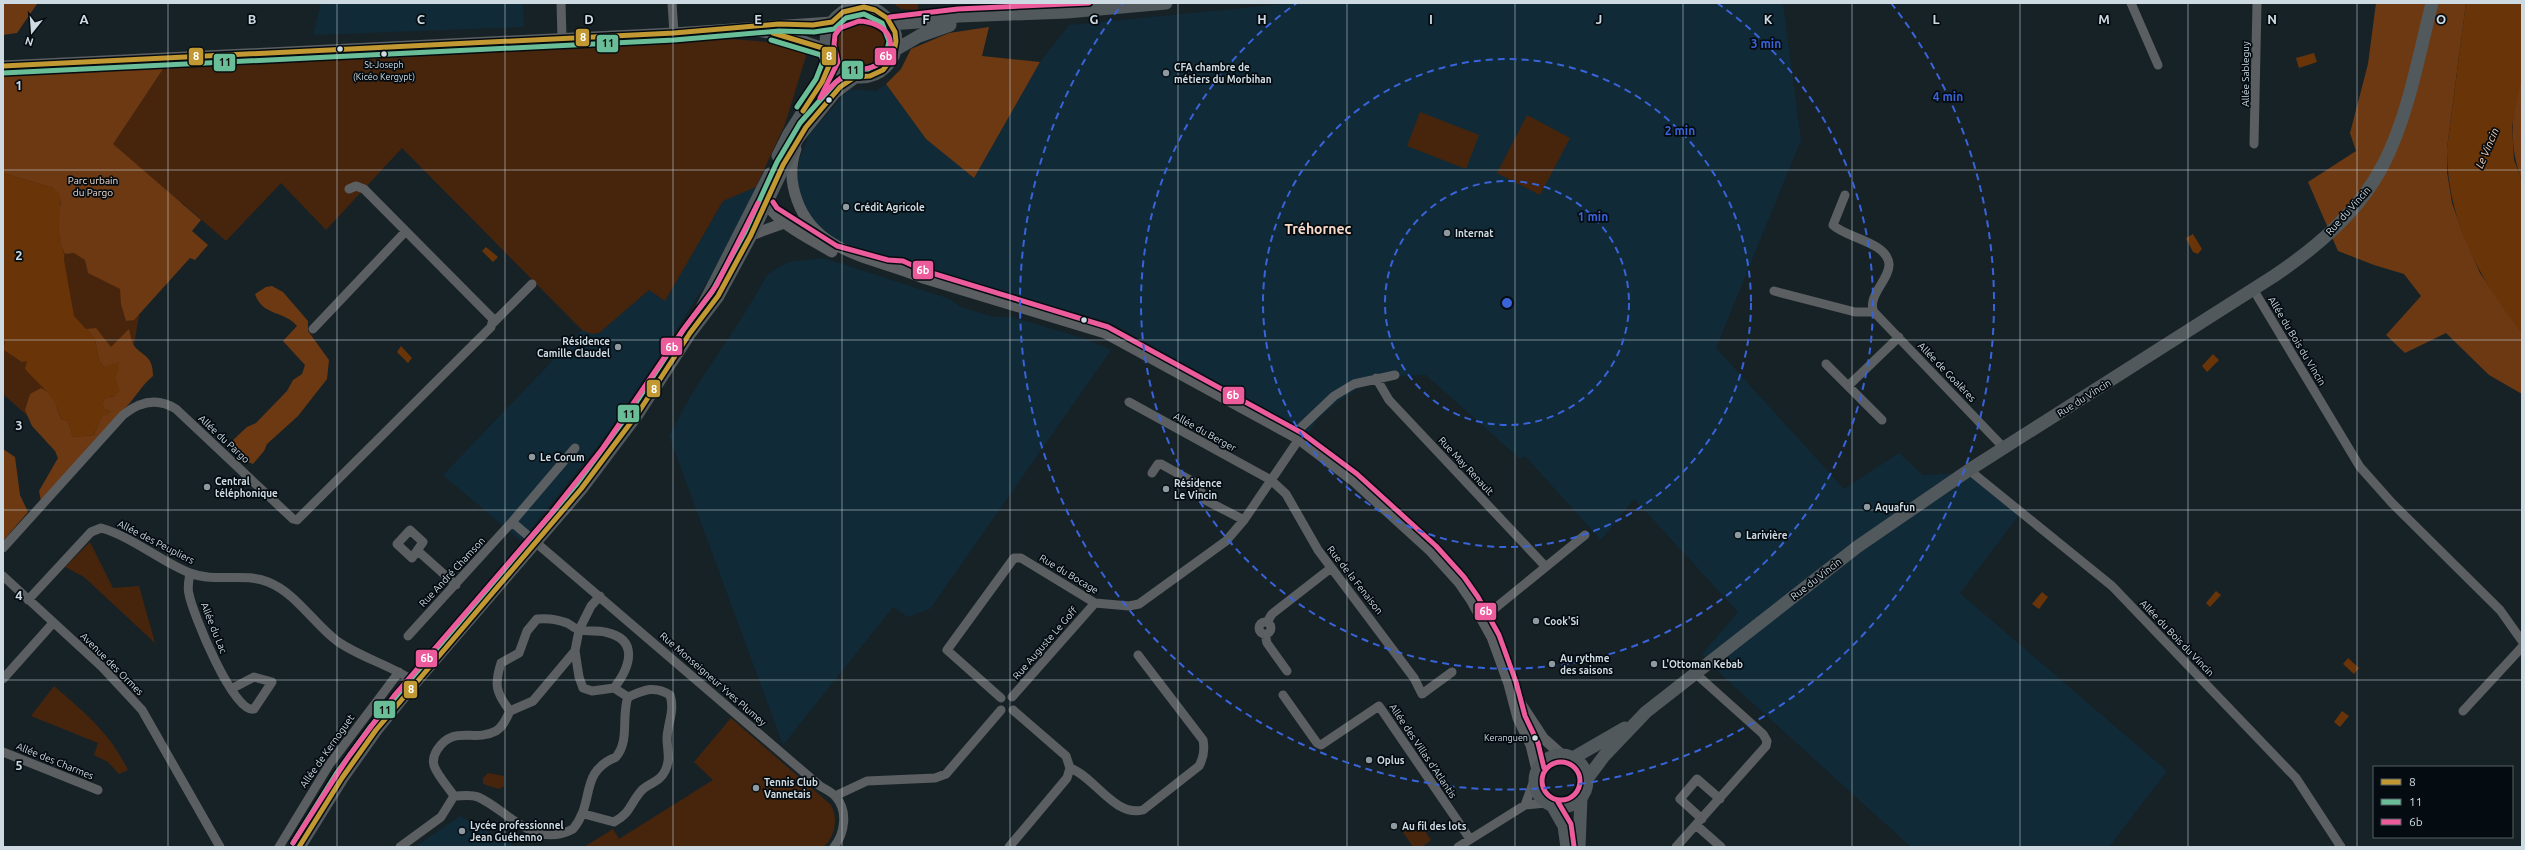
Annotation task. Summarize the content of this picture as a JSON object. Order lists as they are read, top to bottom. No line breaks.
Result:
{"streets":{"main road":["Rue du Vincin"],"street":["Allée Sableguy","Allée du Bois du Vincin","Allée de Goalères","Allée du Berger","Allée du Pargo","Rue May Renault","Allée des Peupliers","Rue André Chamson","Rue du Bocage","Rue de la Fenaison","Allée du Lac","Rue Auguste Le Goff","Avenue des Ormes","Rue Monseigneur Yves Plumey","Allée de Kernoguet","Allée des Villas d'Atlantis","Allée des Charmes"]},"crossings":[["Rue du Vincin","Allée du Bois du Vincin"],["Rue du Vincin","Allée de Goalères"],["Allée du Berger","Rue du Bocage"],["Allée du Berger","Rue de la Fenaison"],["Rue May Renault","Rue du Bocage"],["Allée des Peupliers","Allée du Lac"],["Allée des Peupliers","Avenue des Ormes"],["Allée des Peupliers","Allée de Kernoguet"],["Rue André Chamson","Rue Monseigneur Yves Plumey"],["Rue du Bocage","Rue de la Fenaison"],["Rue du Bocage","Rue Auguste Le Goff"]],"districts":["Tréhornec"],"water":["Le Vincin"],"parks":["Parc urbain du Pargo"],"places":["St-Joseph (Kicéo Kergypt)","CFA chambre de métiers du Morbihan","Crédit Agricole","Internat","Résidence Camille Claudel","Le Corum","Central téléphonique","Résidence Le Vincin","Aquafun","Larivière","Cook'Si","Au rythme des saisons","L'Ottoman Kebab","Keranguen","Oplus","Tennis Club Vannetais","Au fil des lots","Lycée professionnel Jean Guéhenno"],"lines":["transit line 6b","transit line 8","transit line 11"],"legend":["8","11","6b"],"north":"bottom","grid":{"columns":["A","B","C","D","E","F","G","H","I","J","K","L","M","N","O"],"rows":["1","2","3","4","5"]},"rings":["3 min","4 min","2 min","1 min"]}
